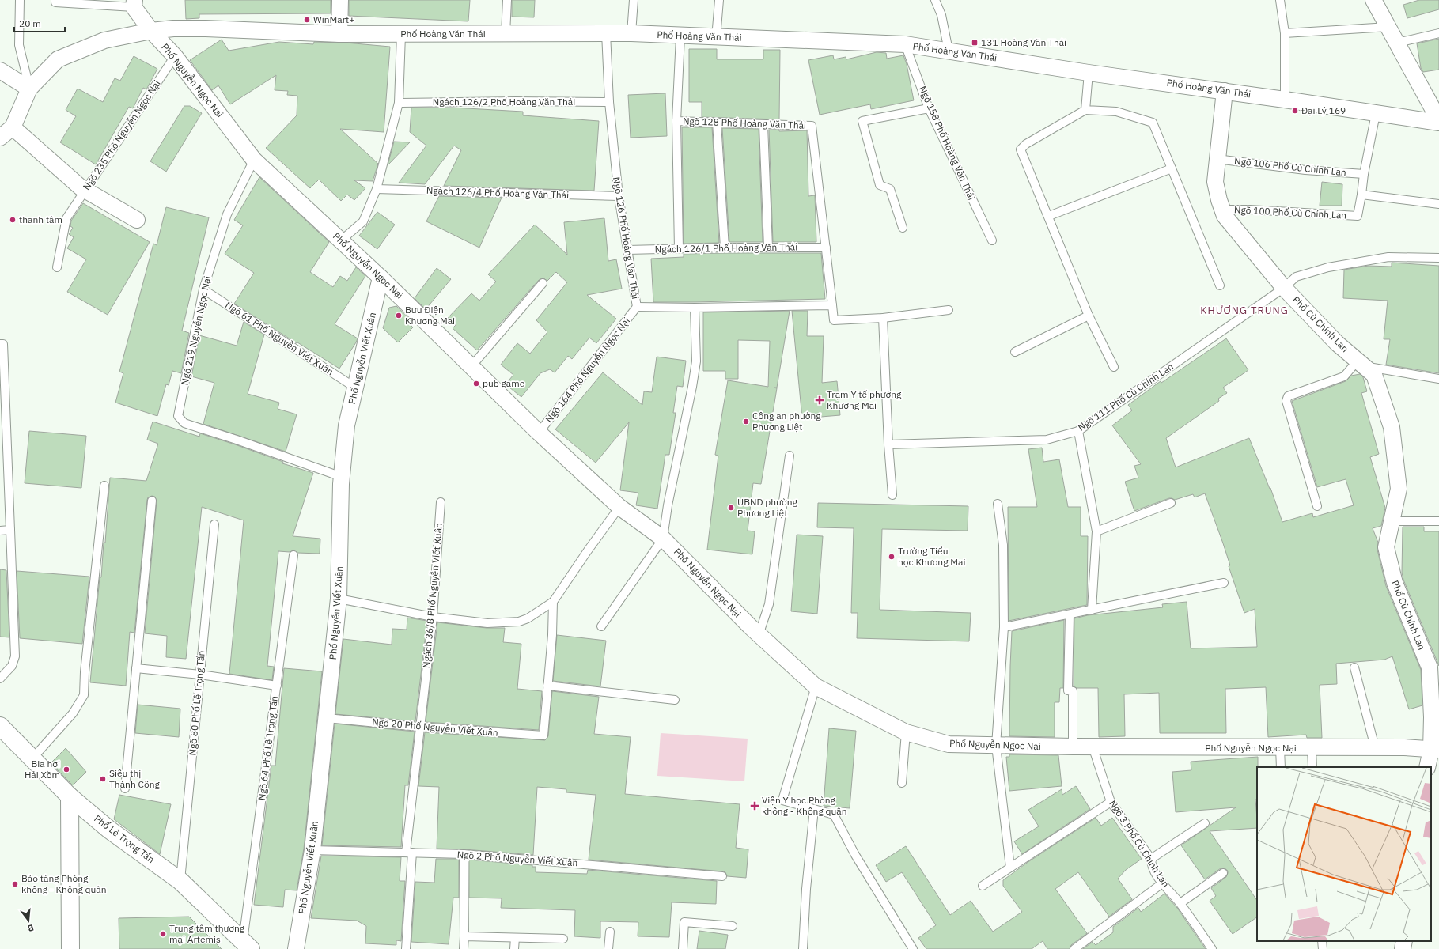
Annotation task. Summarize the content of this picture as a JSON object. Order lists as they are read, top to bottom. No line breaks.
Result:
{"streets":{"main road":["Phố Lê Trọng Tấn"],"street":["Phố Hoàng Văn Thái","Phố Nguyễn Ngọc Nại","Phố Cù Chính Lan","Phố Nguyễn Viết Xuân"],"lane":["Ngách 126/2 Phố Hoàng Văn Thái","Ngõ 128 Phố Hoàng Văn Thái","Ngõ 235 Phố Nguyễn Ngọc Nại","Ngõ 158 Phố Hoàng Văn Thái","Ngõ 106 Phố Cù Chính Lan","Ngách 126/4 Phố Hoàng Văn Thái","Ngõ 100 Phố Cù Chính Lan","Ngõ 126 Phố Hoàng Văn Thái","Ngách 126/1 Phố Hoàng Văn Thái","Ngõ 219 Nguyễn Ngọc Nại","Ngõ 61 Phố Nguyễn Viết Xuân","Ngõ 164 Phố Nguyễn Ngọc Nại","Ngõ 111 Phố Cù Chính Lan","Ngách 36/8 Phố Nguyễn Viết Xuân","Ngõ 80 Phố Lê Trọng Tấn","Ngõ 20 Phố Nguyễn Viết Xuân","Ngõ 64 Phố Lê Trọng Tấn","Ngõ 3 Phố Cù Chính Lan","Ngõ 2 Phố Nguyễn Viết Xuân"]},"crossings":[["Phố Hoàng Văn Thái","Phố Nguyễn Ngọc Nại"],["Phố Hoàng Văn Thái","Ngõ 128 Phố Hoàng Văn Thái"],["Phố Hoàng Văn Thái","Ngõ 158 Phố Hoàng Văn Thái"],["Phố Hoàng Văn Thái","Ngõ 126 Phố Hoàng Văn Thái"],["Phố Hoàng Văn Thái","Phố Cù Chính Lan"],["Phố Nguyễn Ngọc Nại","Ngõ 235 Phố Nguyễn Ngọc Nại"],["Phố Nguyễn Ngọc Nại","Phố Cù Chính Lan"],["Phố Nguyễn Ngọc Nại","Ngõ 219 Nguyễn Ngọc Nại"],["Phố Nguyễn Ngọc Nại","Phố Nguyễn Viết Xuân"],["Phố Nguyễn Ngọc Nại","Ngõ 164 Phố Nguyễn Ngọc Nại"],["Phố Nguyễn Ngọc Nại","Ngõ 3 Phố Cù Chính Lan"],["Ngách 126/2 Phố Hoàng Văn Thái","Ngõ 126 Phố Hoàng Văn Thái"],["Ngõ 128 Phố Hoàng Văn Thái","Ngõ 126 Phố Hoàng Văn Thái"],["Ngõ 128 Phố Hoàng Văn Thái","Ngách 126/1 Phố Hoàng Văn Thái"],["Ngõ 106 Phố Cù Chính Lan","Phố Cù Chính Lan"],["Ngách 126/4 Phố Hoàng Văn Thái","Ngõ 126 Phố Hoàng Văn Thái"],["Ngõ 100 Phố Cù Chính Lan","Phố Cù Chính Lan"],["Ngõ 126 Phố Hoàng Văn Thái","Ngách 126/1 Phố Hoàng Văn Thái"],["Ngõ 126 Phố Hoàng Văn Thái","Ngõ 164 Phố Nguyễn Ngọc Nại"],["Phố Cù Chính Lan","Ngõ 111 Phố Cù Chính Lan"],["Ngõ 219 Nguyễn Ngọc Nại","Ngõ 61 Phố Nguyễn Viết Xuân"],["Ngõ 219 Nguyễn Ngọc Nại","Phố Nguyễn Viết Xuân"],["Ngõ 61 Phố Nguyễn Viết Xuân","Phố Nguyễn Viết Xuân"],["Phố Nguyễn Viết Xuân","Ngõ 20 Phố Nguyễn Viết Xuân"],["Phố Nguyễn Viết Xuân","Ngõ 2 Phố Nguyễn Viết Xuân"],["Ngách 36/8 Phố Nguyễn Viết Xuân","Ngõ 20 Phố Nguyễn Viết Xuân"],["Ngách 36/8 Phố Nguyễn Viết Xuân","Ngõ 2 Phố Nguyễn Viết Xuân"],["Ngõ 80 Phố Lê Trọng Tấn","Phố Lê Trọng Tấn"],["Ngõ 64 Phố Lê Trọng Tấn","Phố Lê Trọng Tấn"]],"districts":["KHƯƠNG TRUNG"],"places":{"other":["WinMart+","Đại Lý 169","thanh tâm","Bưu Điện Khương Mai","pub game","Công an phường Phương Liệt","UBND phường Phương Liệt","Trường Tiểu học Khương Mai","Bia hơi Hải Xồm","Siêu thị Thành Công","Bảo tàng Phòng không - Không quân","Trung tâm thương mại Artemis"],"transit":["131 Hoàng Văn Thái"],"health":["Trạm Y tế phường Khương Mai","Viện Y học Phòng không - Không quân"]},"scale_bar":"20 m","north":"bottom"}
